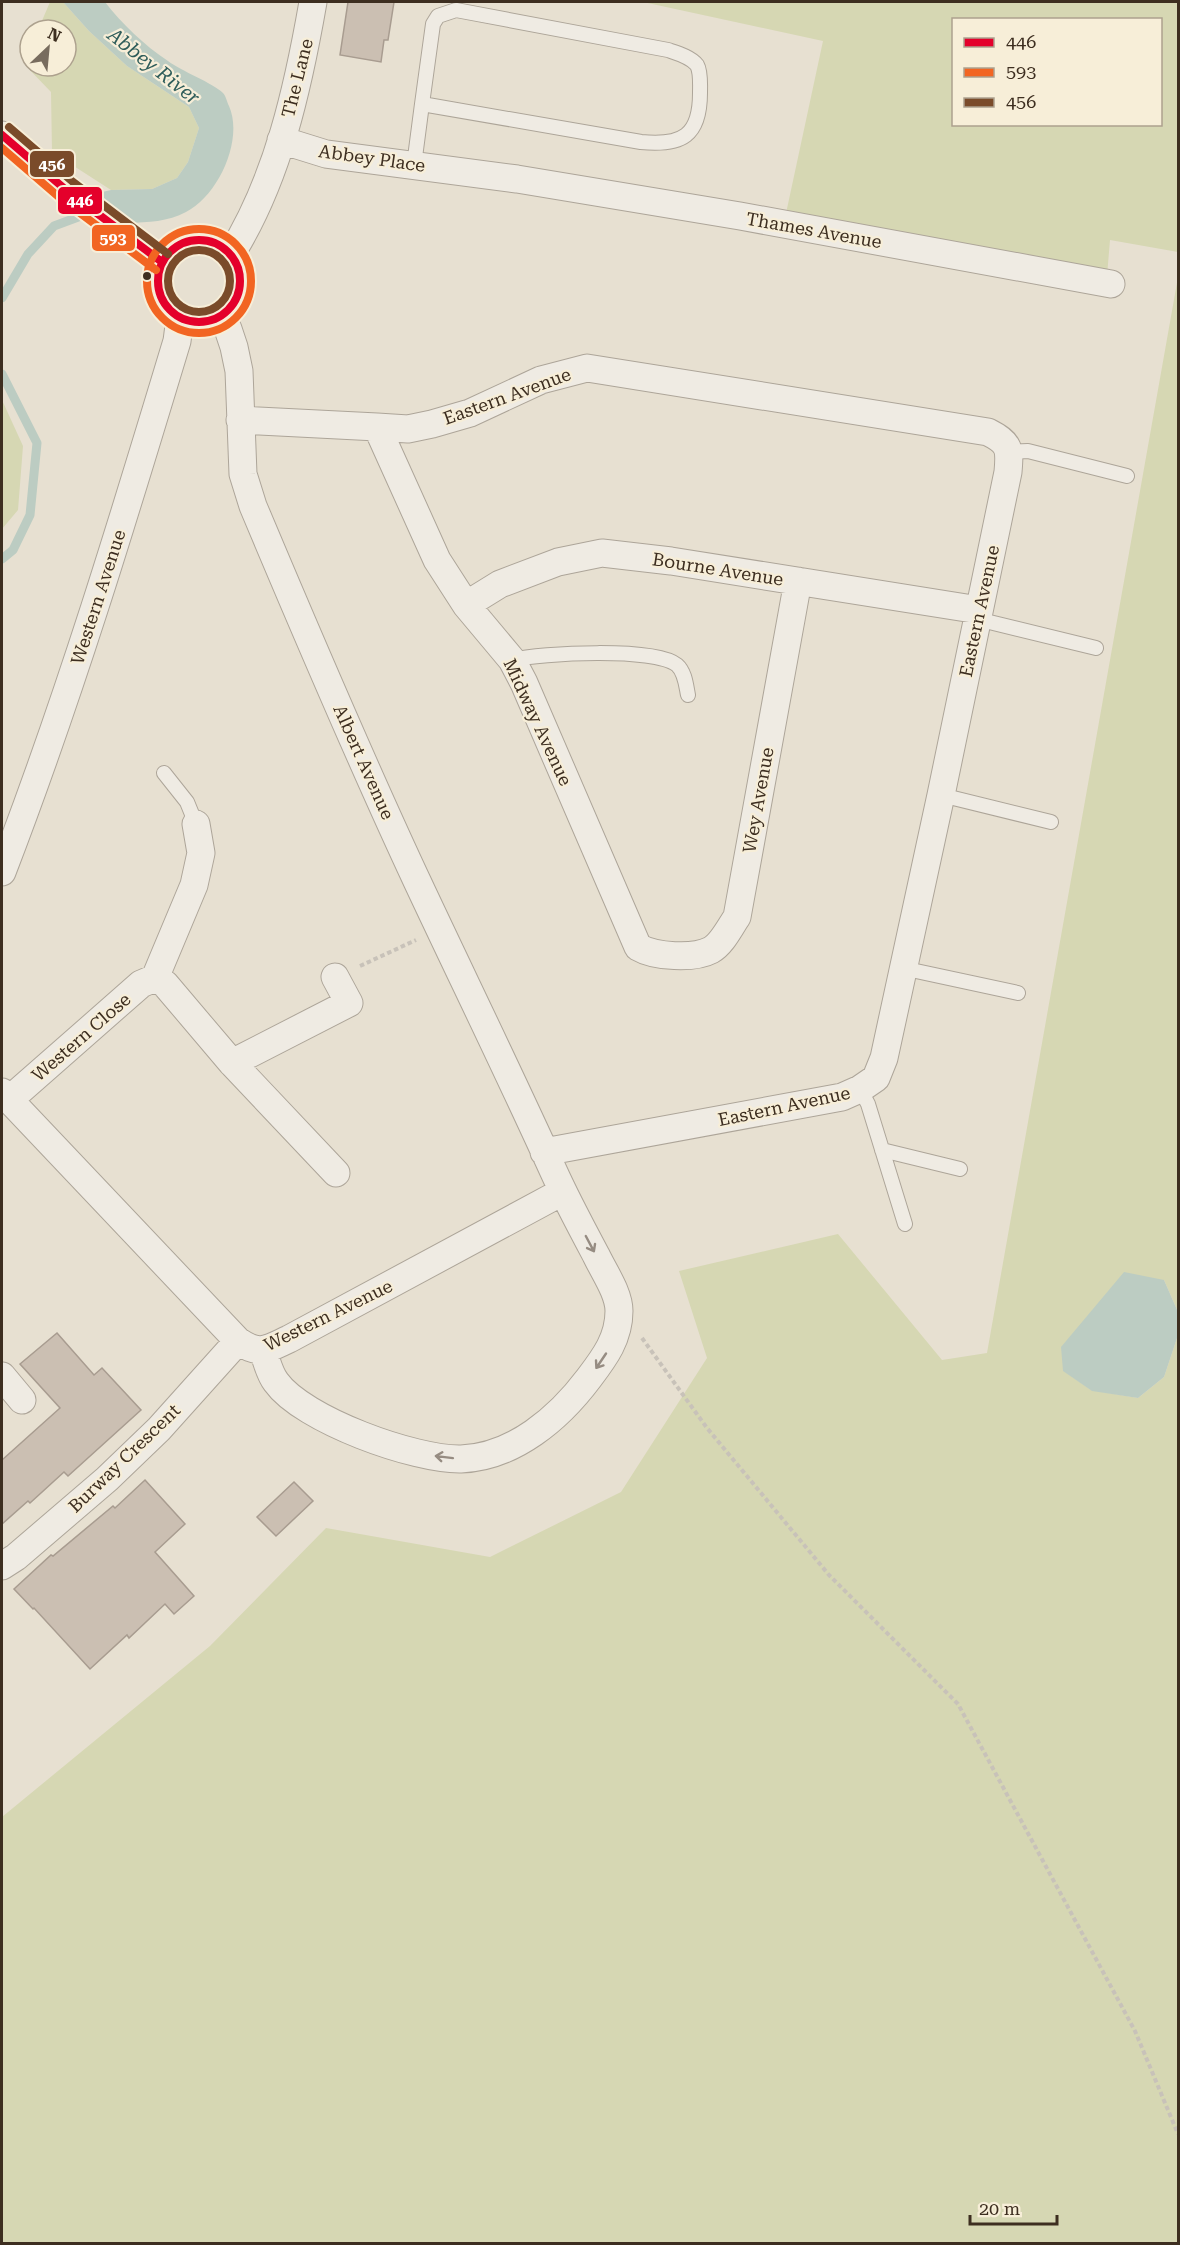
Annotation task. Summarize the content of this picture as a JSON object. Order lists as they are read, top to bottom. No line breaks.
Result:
{"streets":{"street":["The Lane","Abbey Place","Thames Avenue","Eastern Avenue","Bourne Avenue","Western Avenue","Midway Avenue","Albert Avenue","Wey Avenue","Western Close","Burway Crescent"]},"crossings":[["The Lane","Abbey Place"],["Abbey Place","Thames Avenue"],["Eastern Avenue","Bourne Avenue"],["Eastern Avenue","Midway Avenue"],["Eastern Avenue","Albert Avenue"],["Bourne Avenue","Midway Avenue"],["Bourne Avenue","Wey Avenue"],["Western Avenue","Albert Avenue"],["Western Avenue","Western Close"],["Western Avenue","Burway Crescent"],["Midway Avenue","Wey Avenue"]],"water":["Abbey River"],"lines":["transit line 456","transit line 446","transit line 593"],"legend":["446","593","456"],"scale_bar":"20 m","north":"top right"}
